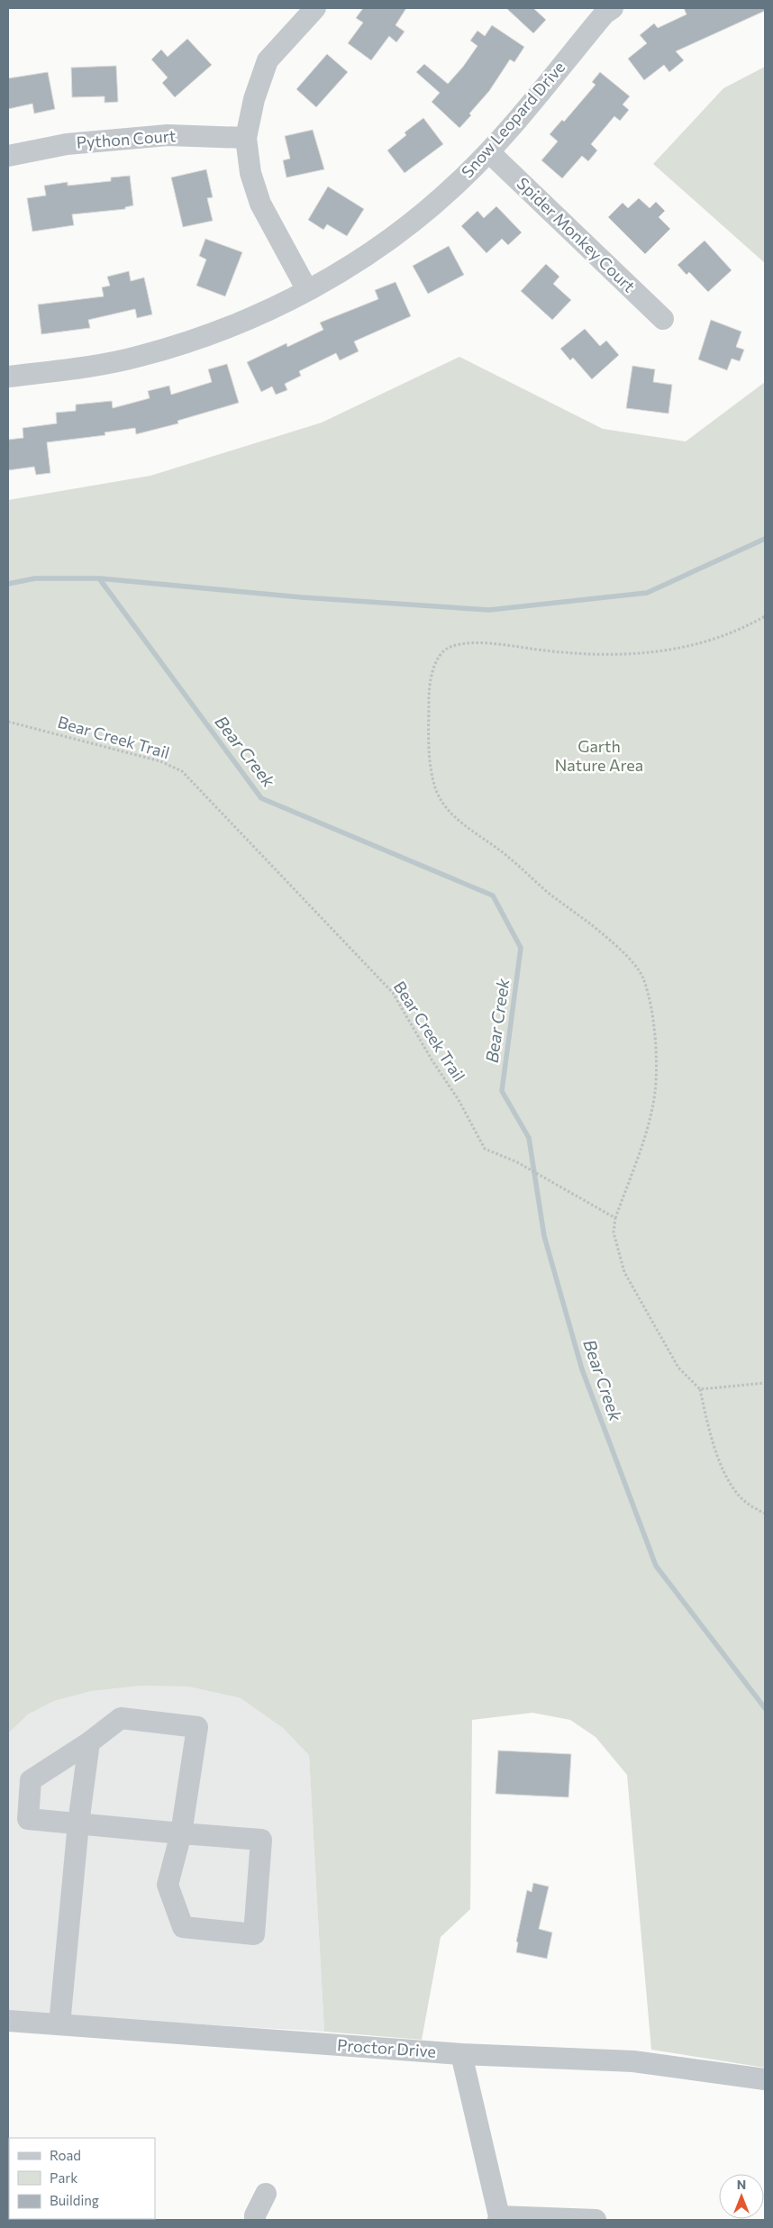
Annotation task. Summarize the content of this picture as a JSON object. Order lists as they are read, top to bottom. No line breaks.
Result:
{"streets":{"street":["Snow Leopard Drive","Python Court","Spider Monkey Court","Proctor Drive"],"path":["Bear Creek Trail"]},"crossings":[["Snow Leopard Drive","Spider Monkey Court"]],"water":["Bear Creek"],"parks":["Garth Nature Area"],"legend":["Road","Park","Building"],"north":"top"}
